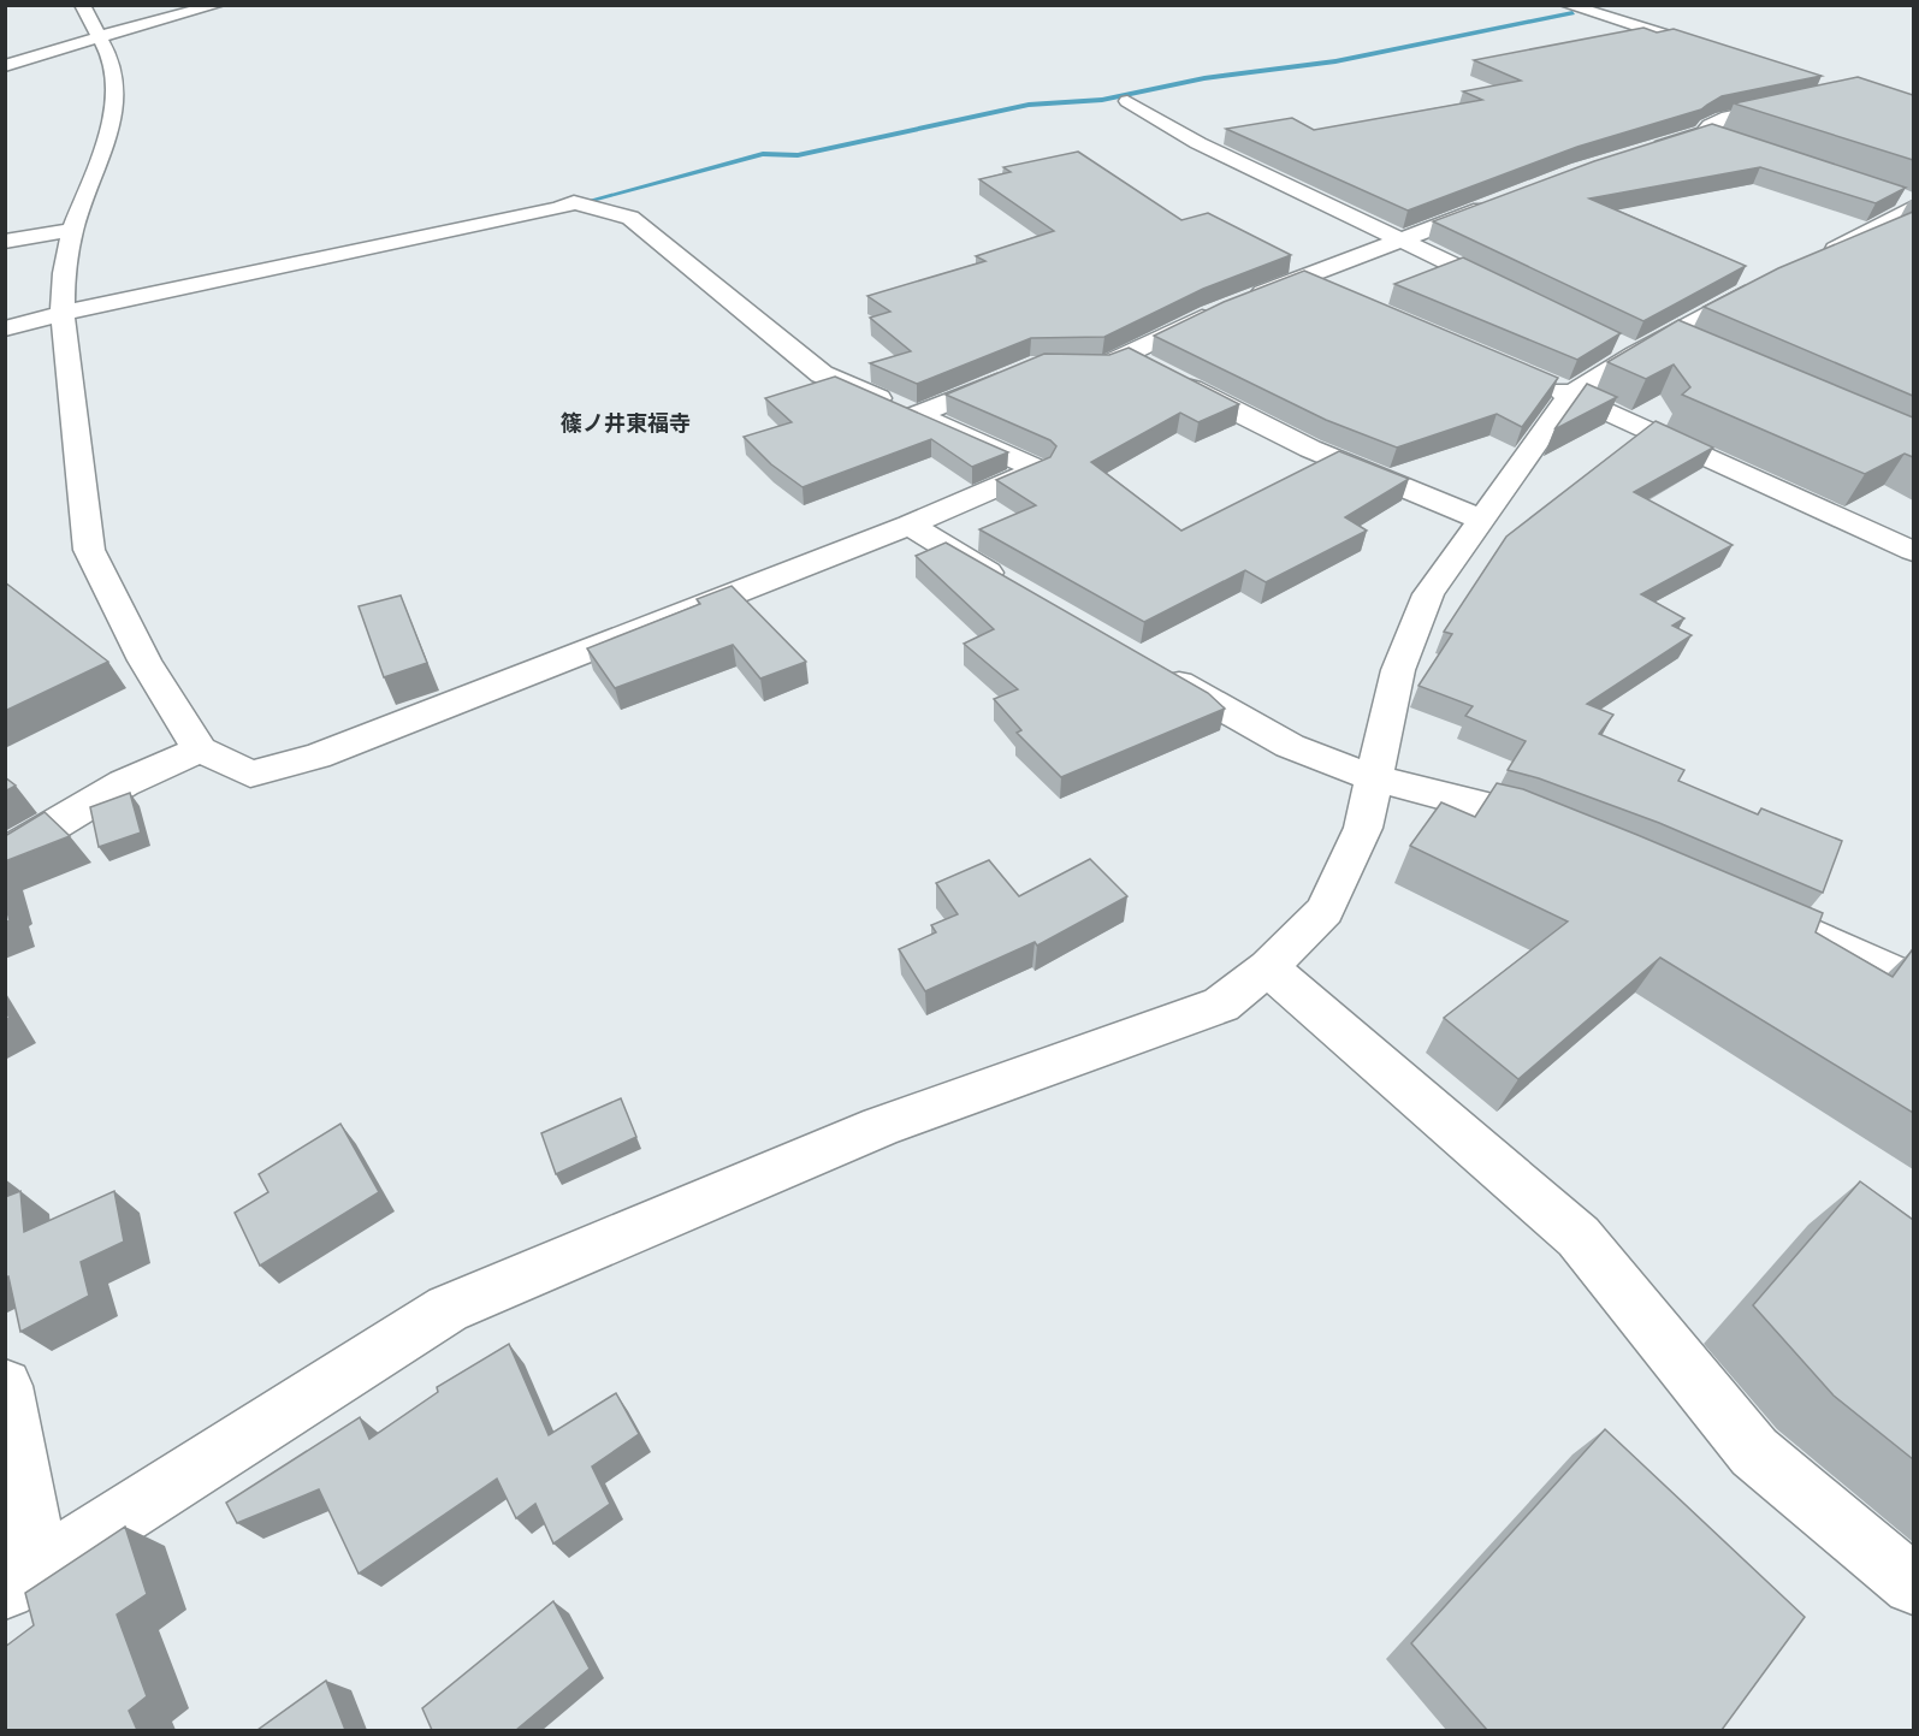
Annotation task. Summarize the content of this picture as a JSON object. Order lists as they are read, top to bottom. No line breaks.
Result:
{"districts":["篠ノ井東福寺"]}
